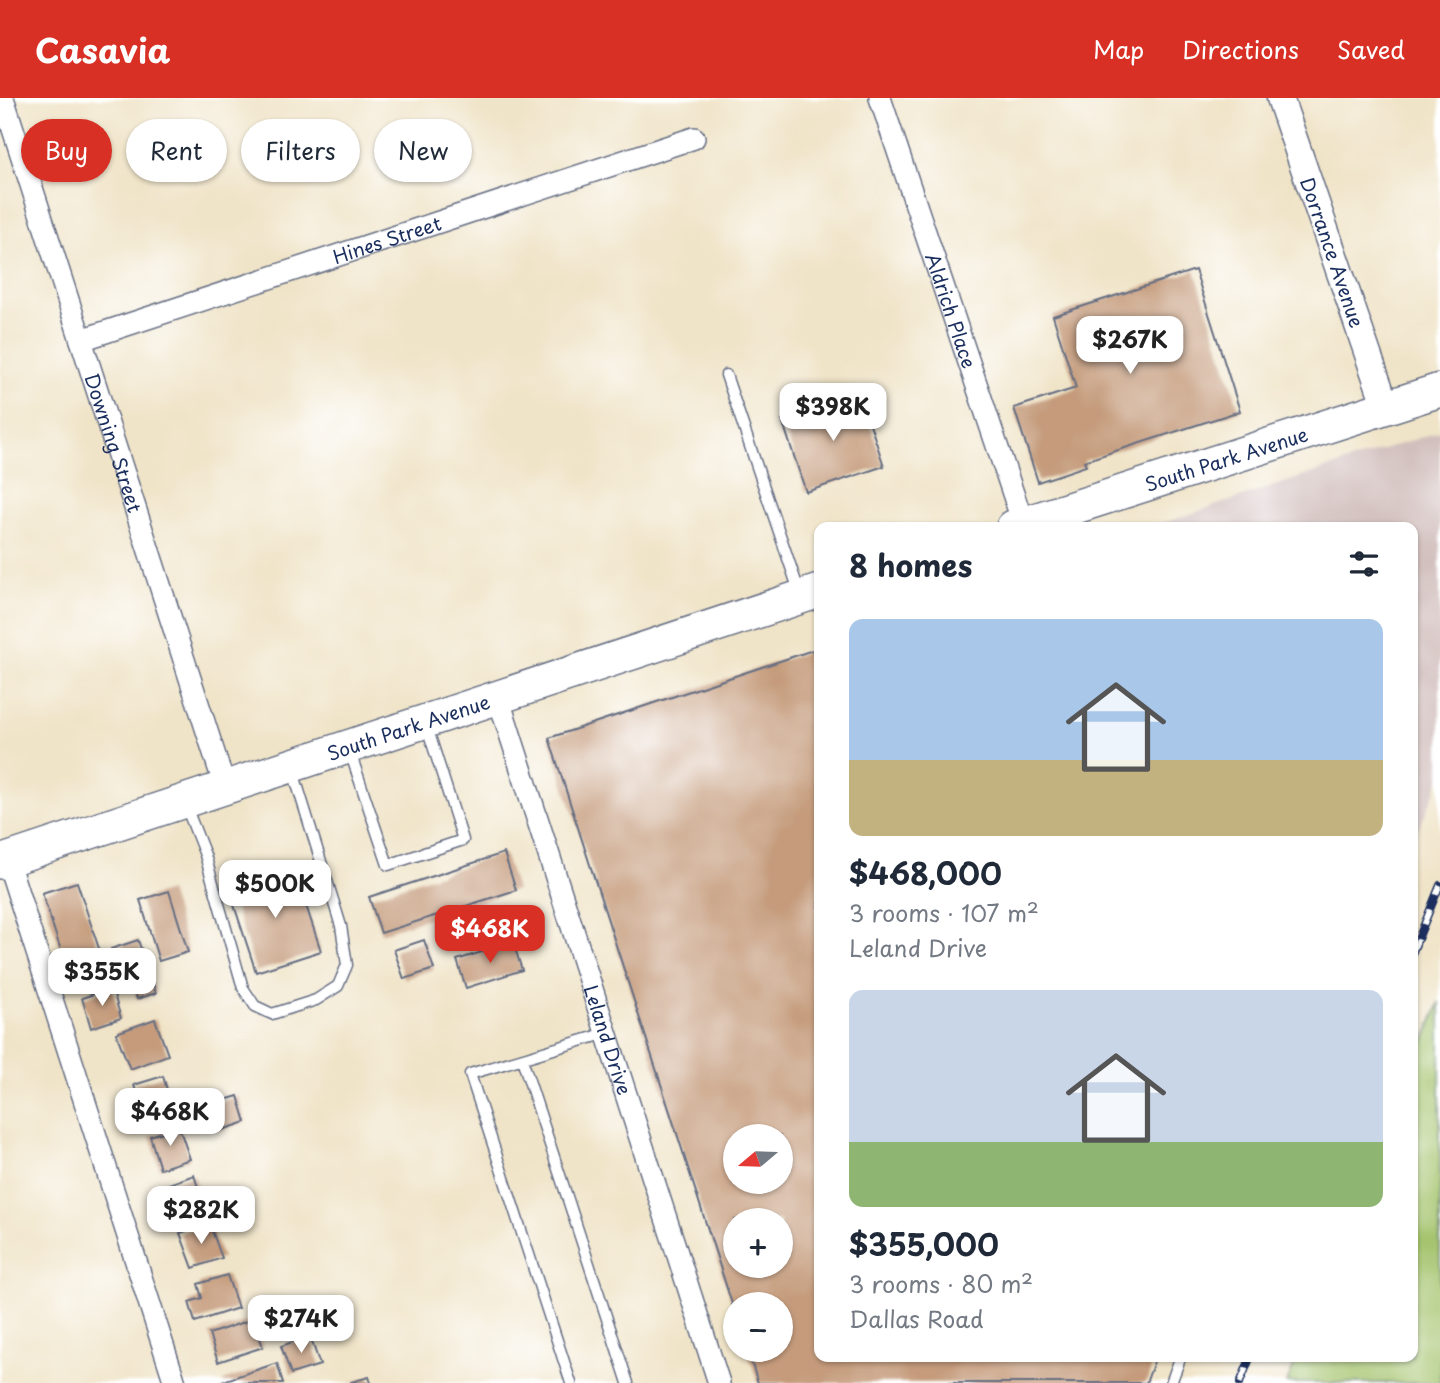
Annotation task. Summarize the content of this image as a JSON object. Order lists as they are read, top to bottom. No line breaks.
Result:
{"streets":{"main road":["South Park Avenue"],"street":["Hines Street","Dorrance Avenue","Aldrich Place","Downing Street","Leland Drive"]},"crossings":[["Hines Street","Downing Street"],["Dorrance Avenue","South Park Avenue"],["Downing Street","South Park Avenue"],["South Park Avenue","Leland Drive"]],"north":"left","page":{"header":"Casavia","nav":["Map","Directions","Saved"],"chip":["Buy","Rent","Filters","New"],"price":["$267K","$398K","$500K","$468K","$355K","$468K","$282K","$274K"],"heading":"8 homes","list":[{"name":"$468,000","note":"3 rooms · 107 m² · Leland Drive"},{"name":"$355,000","note":"3 rooms · 80 m² · Dallas Road"}],"map_buttons":["+","−"]}}
